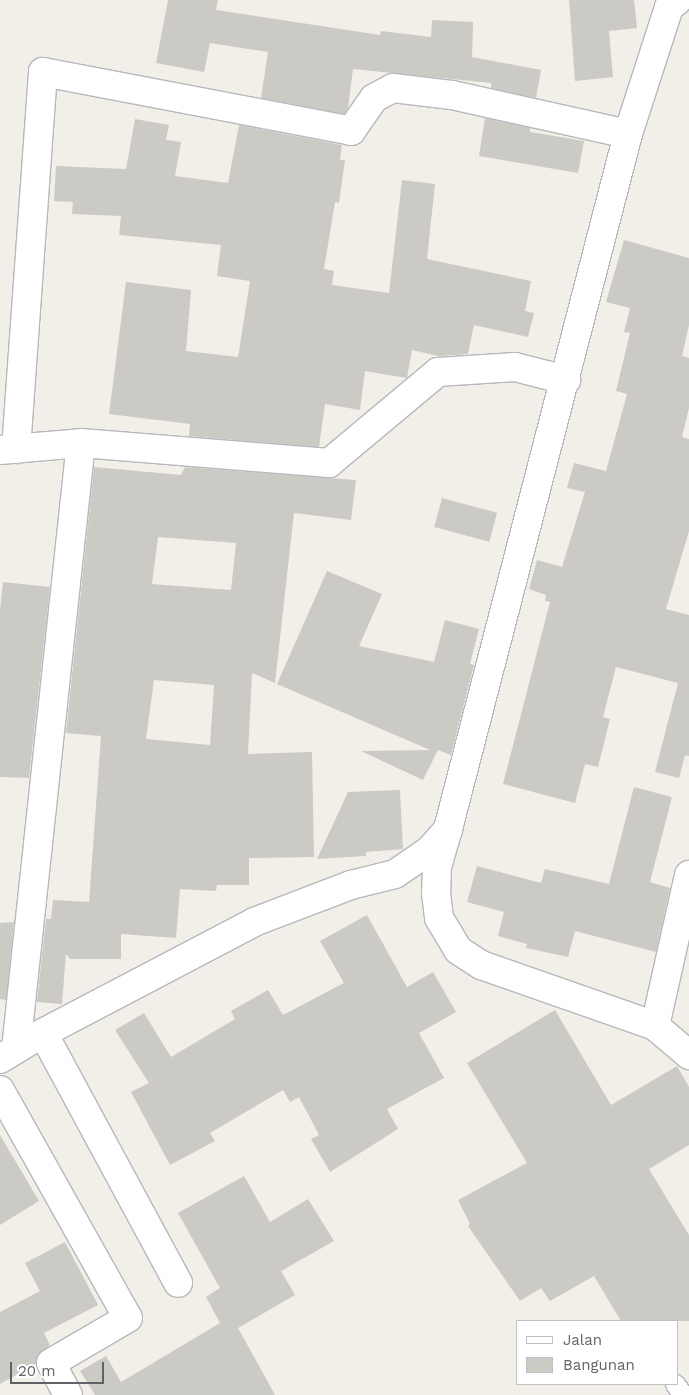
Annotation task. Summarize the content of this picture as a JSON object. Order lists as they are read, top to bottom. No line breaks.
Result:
{"legend":["Jalan","Bangunan"],"scale_bar":"20 m"}
